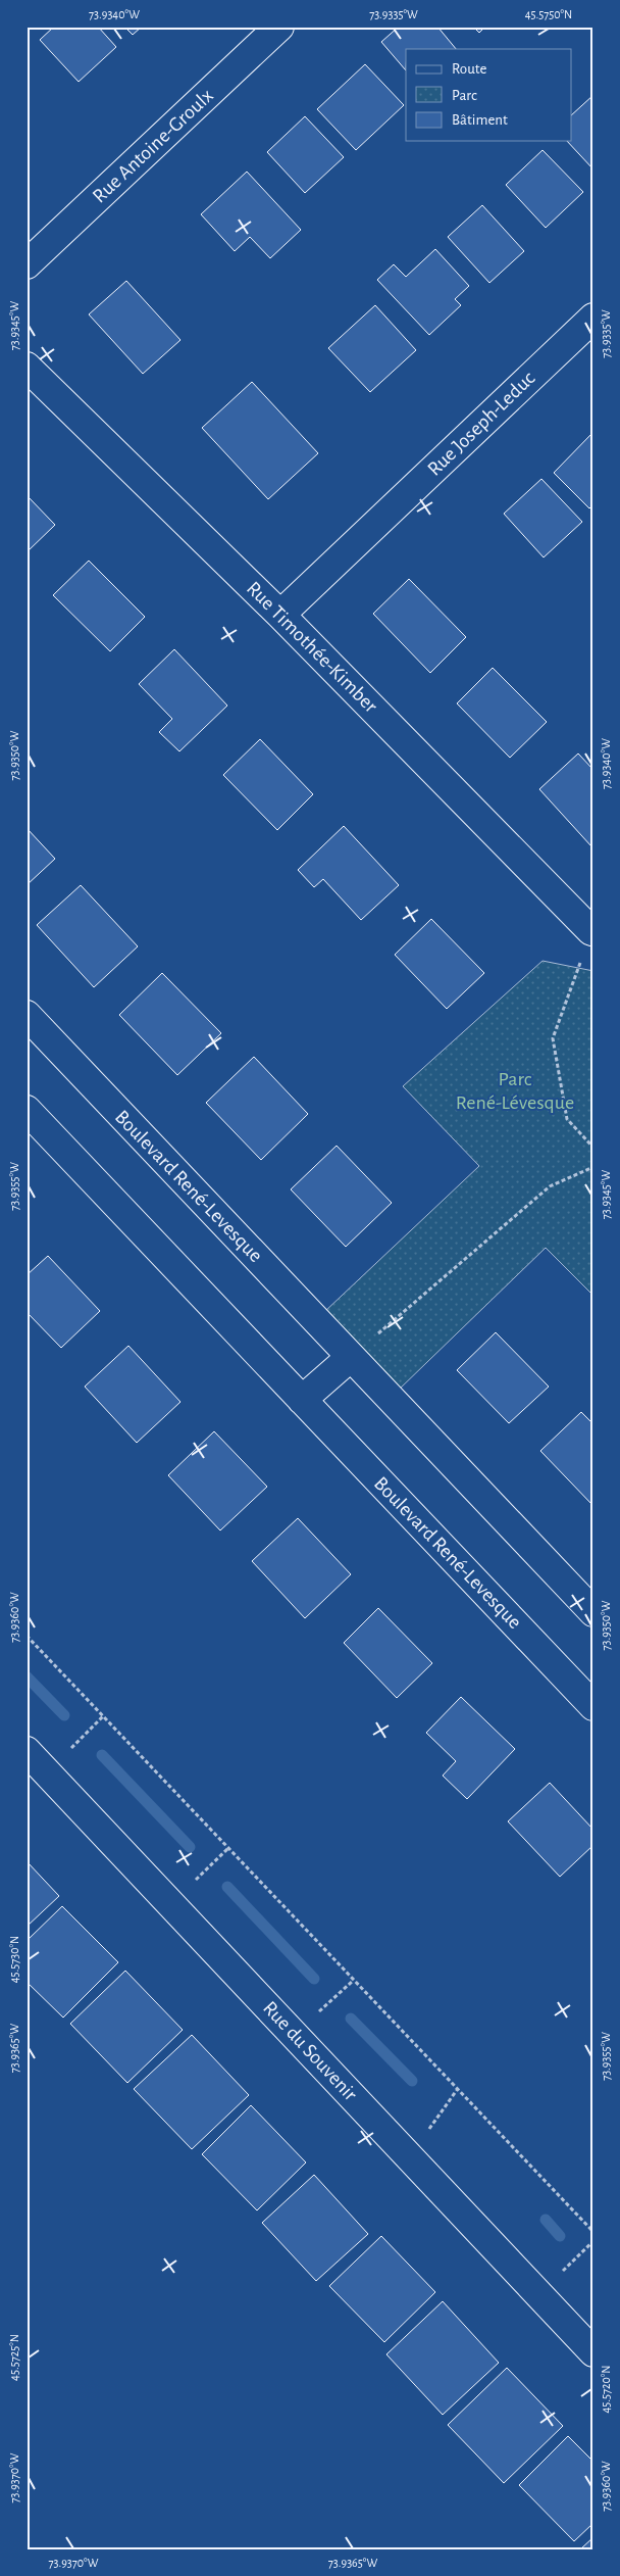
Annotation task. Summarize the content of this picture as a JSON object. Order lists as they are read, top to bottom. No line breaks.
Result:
{"streets":{"street":["Rue Antoine-Groulx","Rue Joseph-Leduc","Rue Timothée-Kimber","Boulevard René-Levesque","Rue du Souvenir"]},"crossings":[["Rue Joseph-Leduc","Rue Timothée-Kimber"]],"parks":["Parc René-Lévesque"],"legend":["Route","Parc","Bâtiment"],"coordinates":["73.9340°W","73.9335°W","45.5750°N","73.9345°W","73.9350°W","73.9355°W","73.9360°W","45.5730°N","73.9365°W","45.5725°N","45.5720°N","73.9370°W"]}
